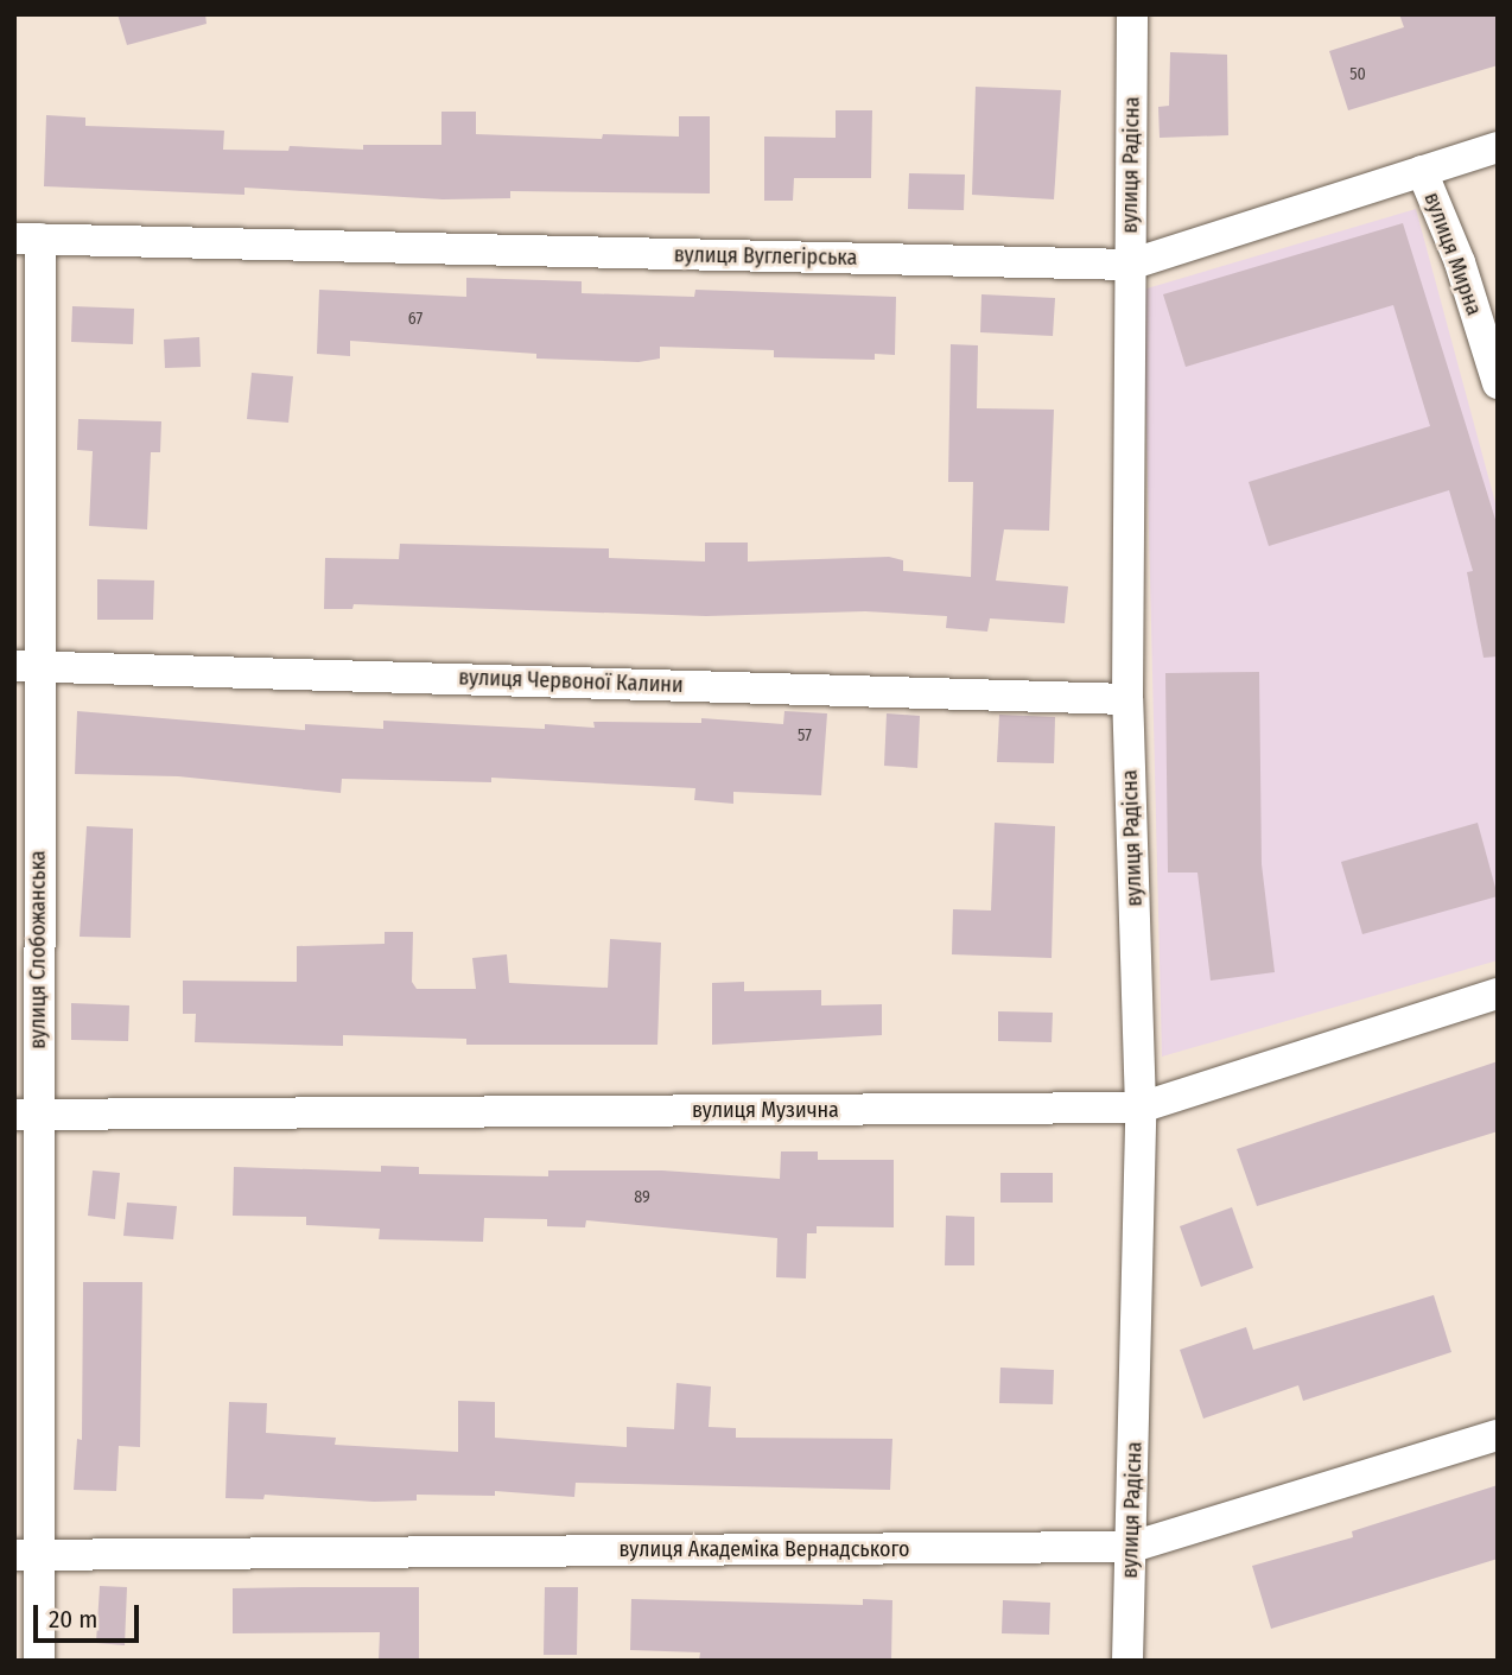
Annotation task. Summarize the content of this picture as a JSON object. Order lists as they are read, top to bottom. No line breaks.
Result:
{"streets":{"street":["вулиця Радісна","вулиця Мирна","вулиця Вуглегірська","вулиця Червоної Калини","вулиця Слобожанська","вулиця Музична","вулиця Академіка Вернадського"]},"crossings":[["вулиця Радісна","вулиця Вуглегірська"],["вулиця Радісна","вулиця Червоної Калини"],["вулиця Радісна","вулиця Музична"],["вулиця Радісна","вулиця Академіка Вернадського"],["вулиця Мирна","вулиця Вуглегірська"],["вулиця Вуглегірська","вулиця Слобожанська"],["вулиця Червоної Калини","вулиця Слобожанська"],["вулиця Слобожанська","вулиця Музична"],["вулиця Слобожанська","вулиця Академіка Вернадського"]],"house_numbers":["50","67","57","89"],"scale_bar":"20 m"}
